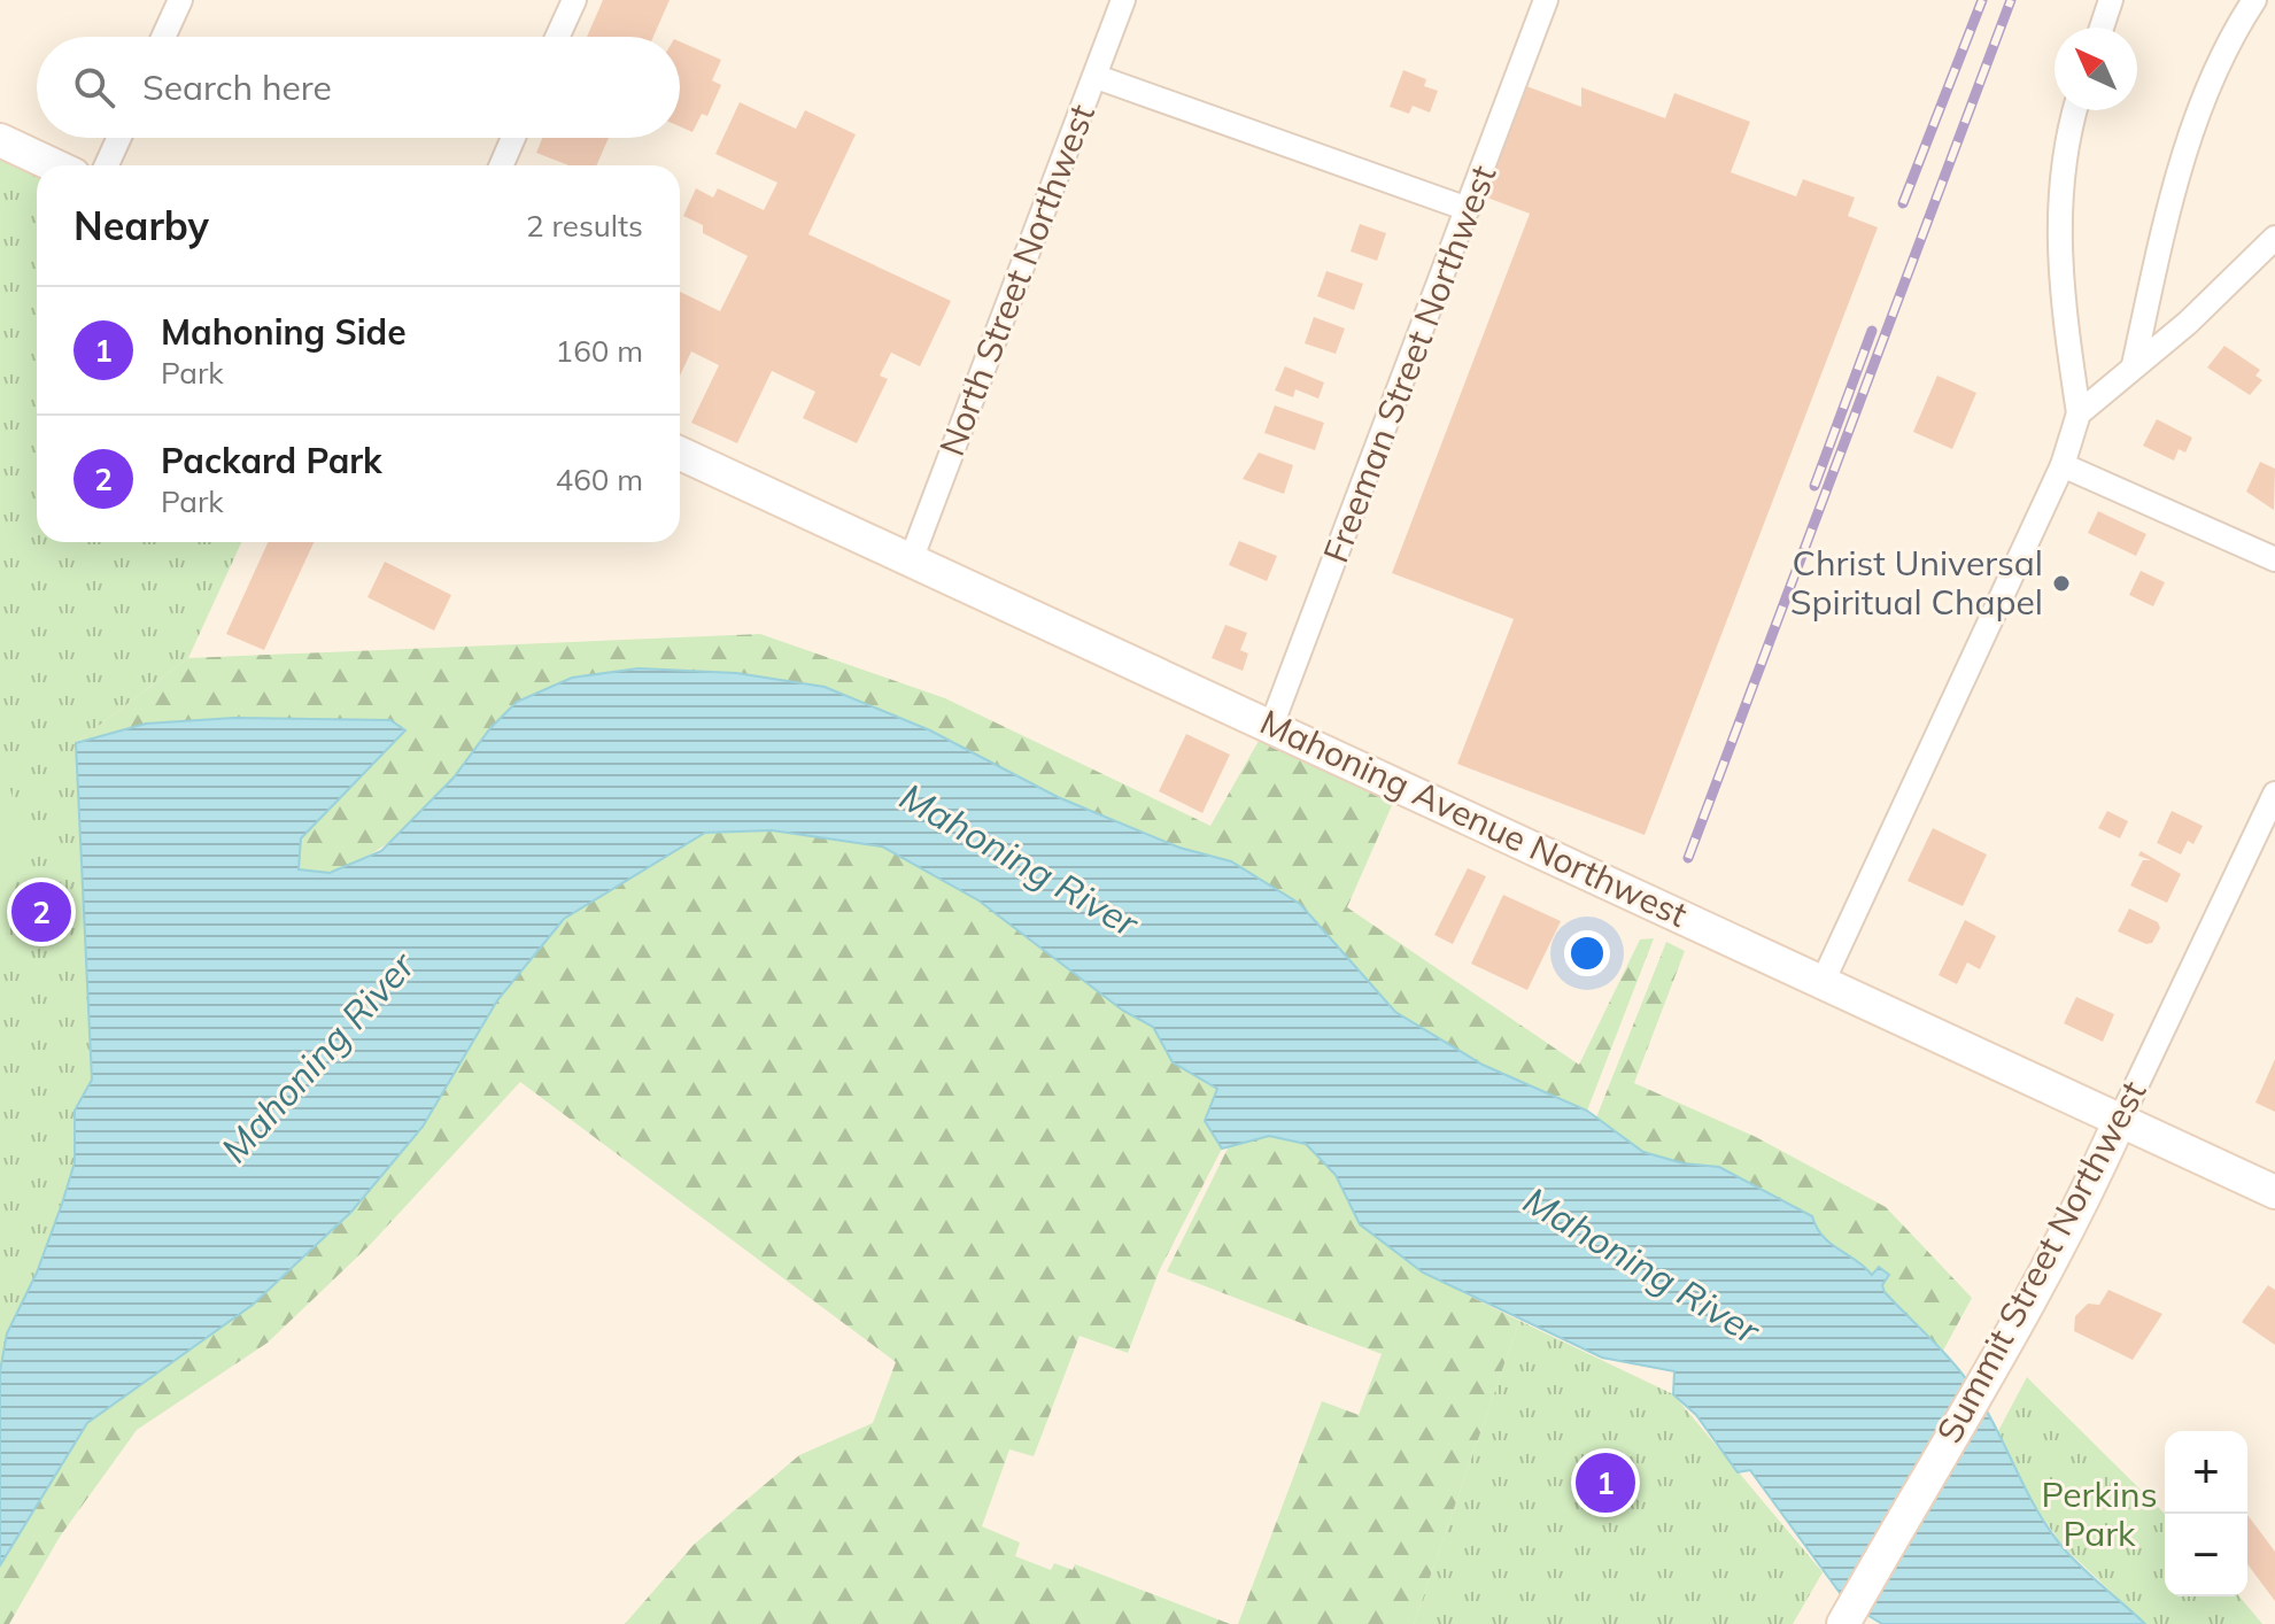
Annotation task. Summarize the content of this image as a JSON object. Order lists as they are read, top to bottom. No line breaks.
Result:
{"streets":{"main road":["Mahoning Avenue Northwest","Summit Street Northwest"],"street":["North Street Northwest","Freeman Street Northwest"]},"crossings":[["North Street Northwest","Mahoning Avenue Northwest"],["Freeman Street Northwest","Mahoning Avenue Northwest"],["Mahoning Avenue Northwest","Summit Street Northwest"]],"water":["Mahoning River"],"parks":["Perkins Park"],"places":["Christ Universal Spiritual Chapel"],"north":"top left","page":{"search":"Search here","heading":["Nearby","2 results"],"list":[{"mark":"1","name":"Mahoning Side","note":"Park","value":"160 m"},{"mark":"2","name":"Packard Park","note":"Park","value":"460 m"}],"pins":["2","1"],"map_buttons":["+","−"]}}
